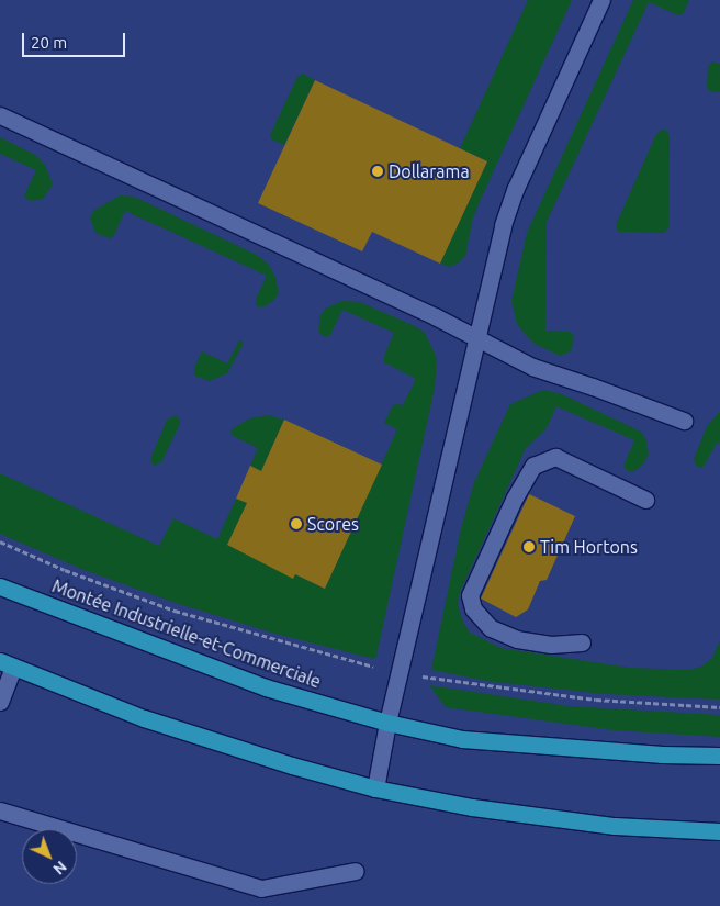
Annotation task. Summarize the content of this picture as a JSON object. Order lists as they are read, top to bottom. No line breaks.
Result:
{"streets":{"main road":["Montée Industrielle-et-Commerciale"]},"places":["Dollarama","Scores","Tim Hortons"],"scale_bar":"20 m","north":"bottom right"}
